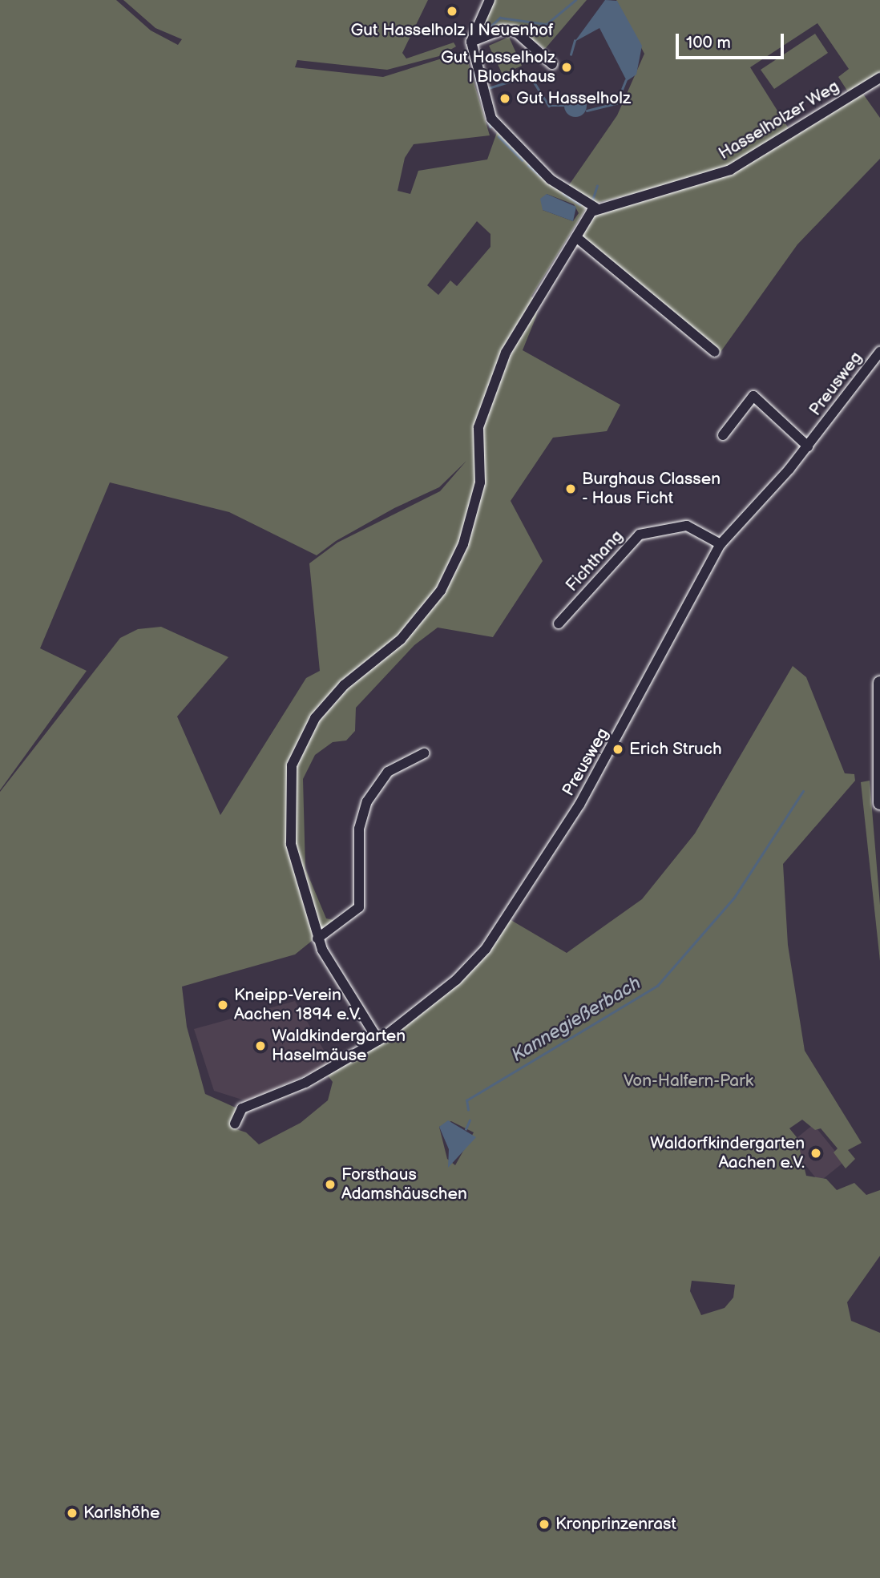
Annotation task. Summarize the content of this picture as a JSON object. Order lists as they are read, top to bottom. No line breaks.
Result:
{"streets":{"street":["Hasselholzer Weg","Preusweg","Fichthang"]},"crossings":[["Preusweg","Fichthang"]],"water":["Kannegießerbach"],"parks":["Von-Halfern-Park"],"places":["Gut Hasselholz | Neuenhof","Gut Hasselholz | Blockhaus","Gut Hasselholz","Burghaus Classen - Haus Ficht","Erich Struch","Kneipp-Verein Aachen 1894 e.V.","Waldkindergarten Haselmäuse","Waldorfkindergarten Aachen e.V.","Forsthaus Adamshäuschen","Karlshöhe","Kronprinzenrast"],"scale_bar":"100 m"}
